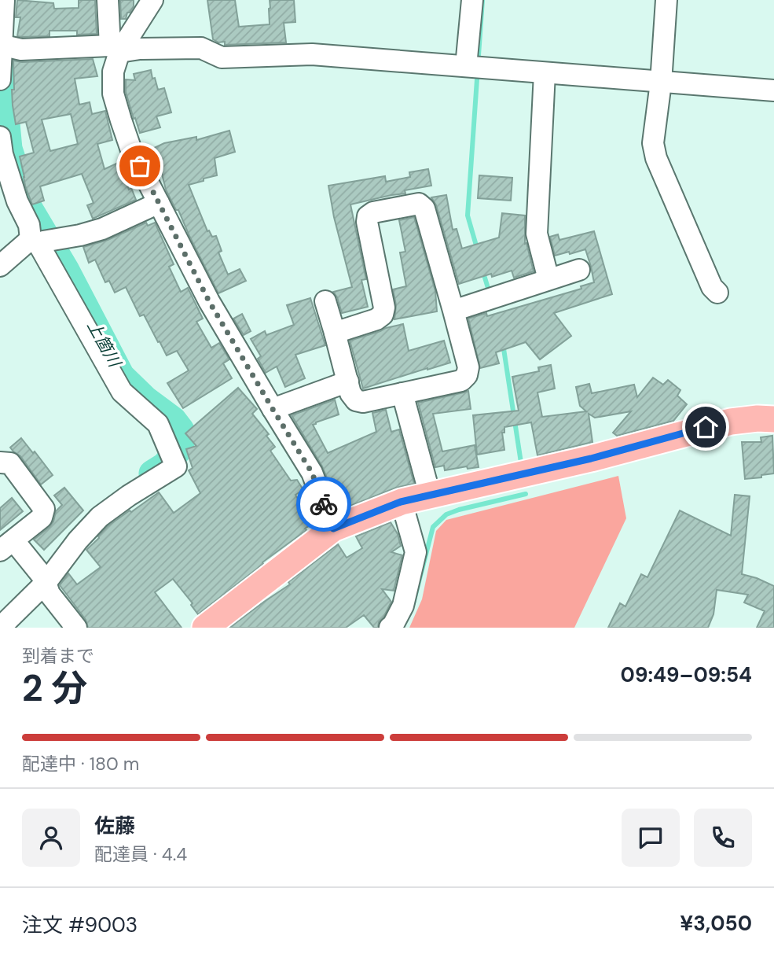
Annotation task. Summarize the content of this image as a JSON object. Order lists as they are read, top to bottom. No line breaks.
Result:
{"water":["上箇川"],"page":{"heading":["2 分","到着まで","09:49–09:54"],"panel":["佐藤","配達員 · 4.4","注文 #9003","¥3,050"],"bar":"配達中 · 180 m"}}
